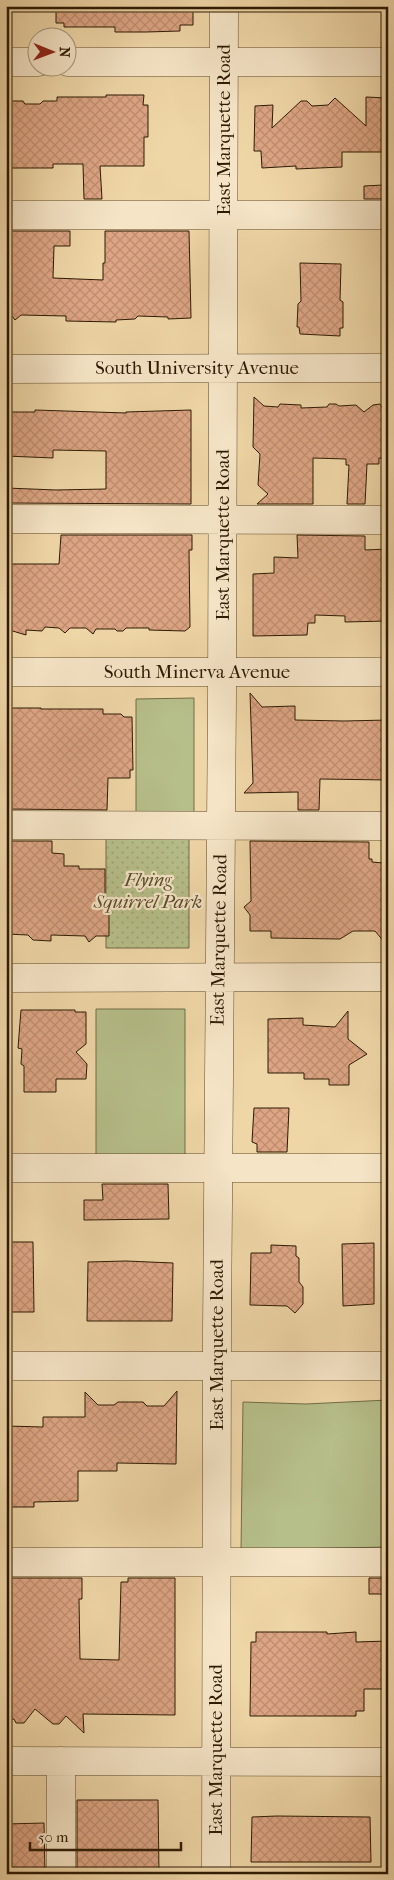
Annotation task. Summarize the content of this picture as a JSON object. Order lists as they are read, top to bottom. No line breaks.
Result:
{"streets":{"street":["East Marquette Road","South University Avenue","South Minerva Avenue"]},"crossings":[["East Marquette Road","South University Avenue"],["East Marquette Road","South Minerva Avenue"]],"parks":["Flying Squirrel Park"],"scale_bar":"50 m","north":"right"}
